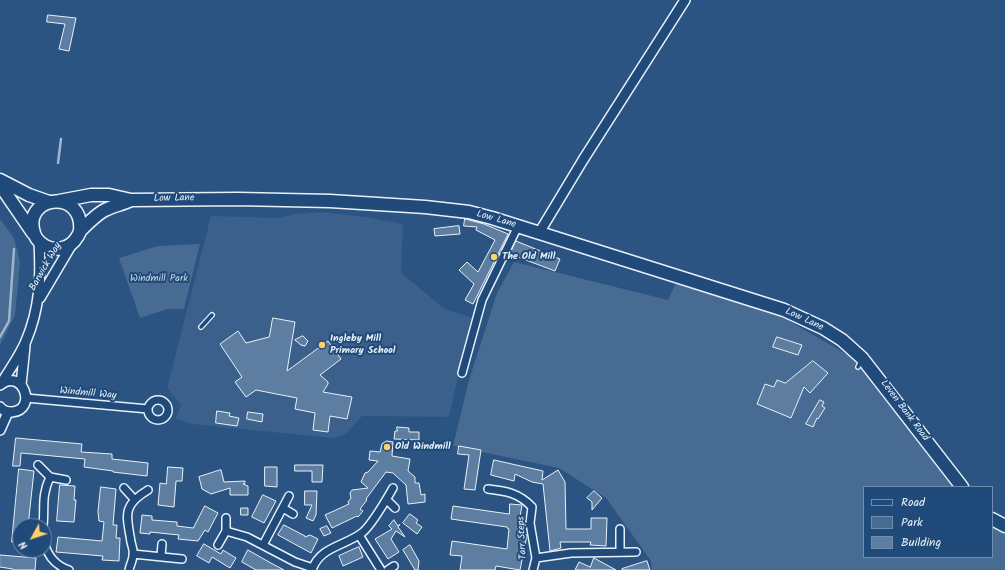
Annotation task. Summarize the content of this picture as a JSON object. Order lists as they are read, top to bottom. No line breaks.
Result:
{"streets":{"main road":["Low Lane","Leven Bank Road"],"street":["Barwick Way","Windmill Way","Tarr Steps"]},"crossings":[["Low Lane","Barwick Way"],["Low Lane","Leven Bank Road"]],"parks":["Windmill Park"],"places":["The Old Mill","Ingleby Mill Primary School","Old Windmill"],"legend":["Road","Park","Building"],"north":"bottom left"}
